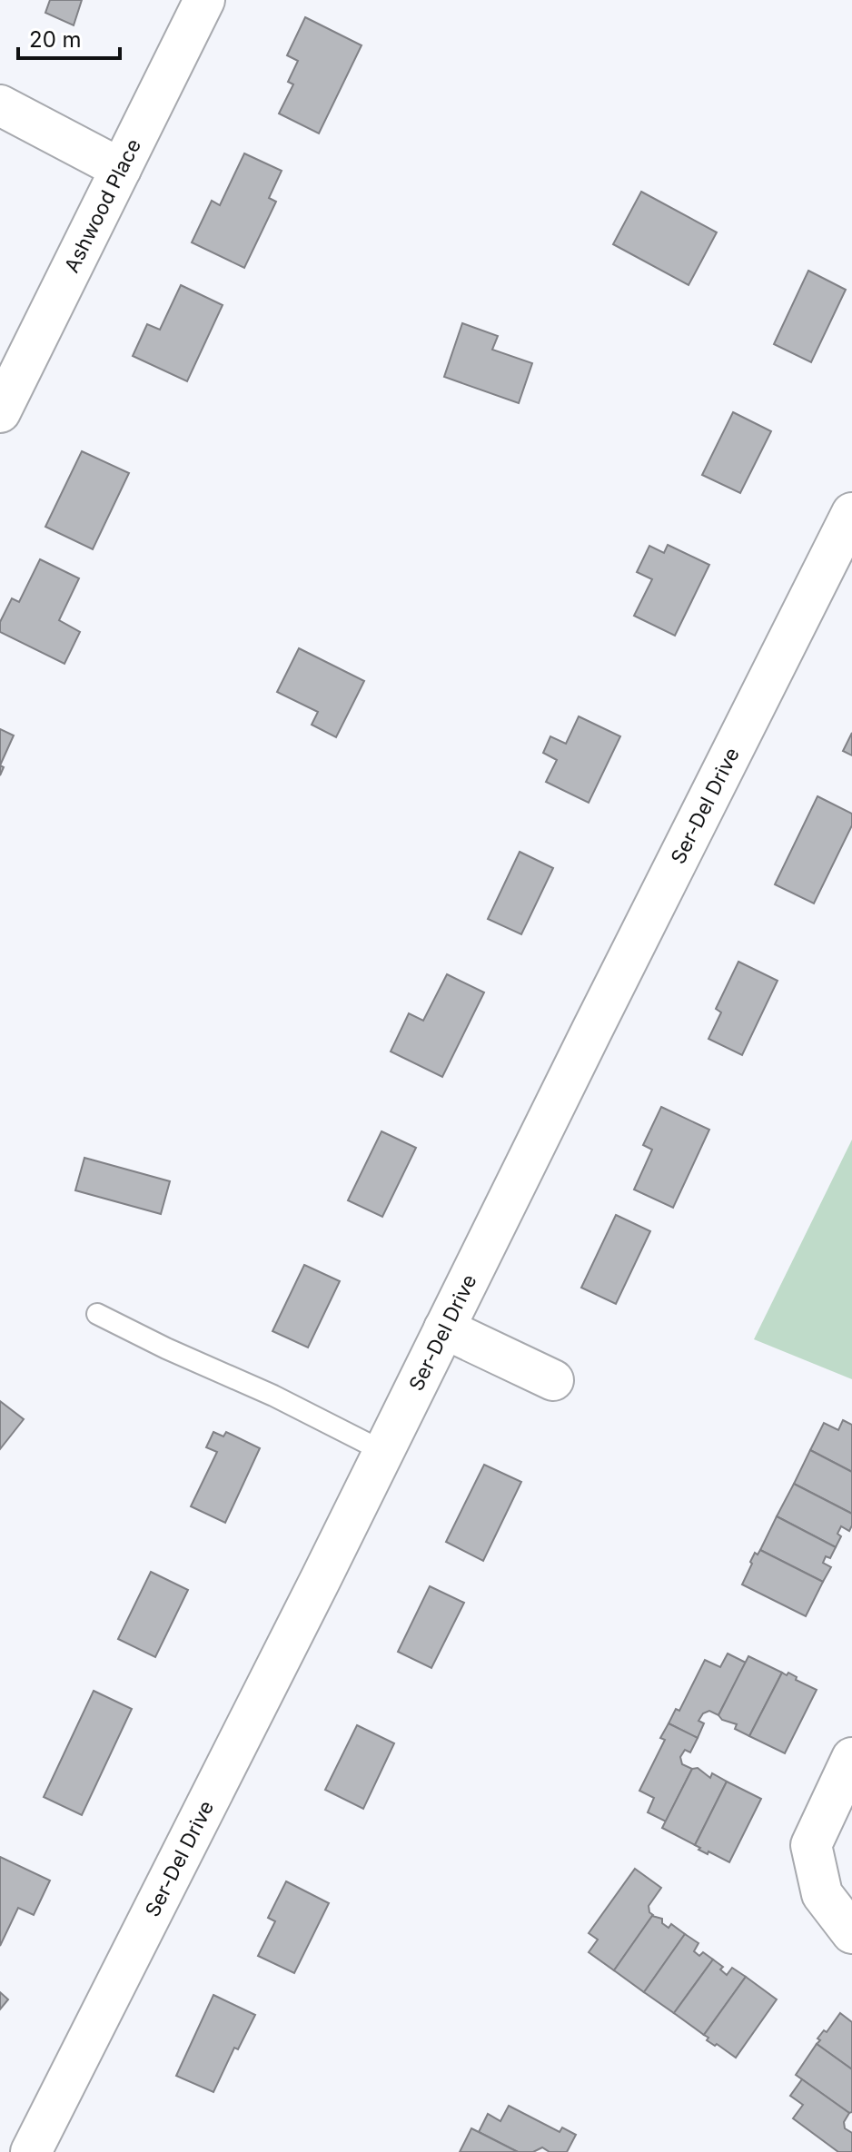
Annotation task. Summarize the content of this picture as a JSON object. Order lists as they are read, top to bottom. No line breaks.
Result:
{"streets":{"street":["Ashwood Place","Ser-Del Drive"]},"scale_bar":"20 m"}
